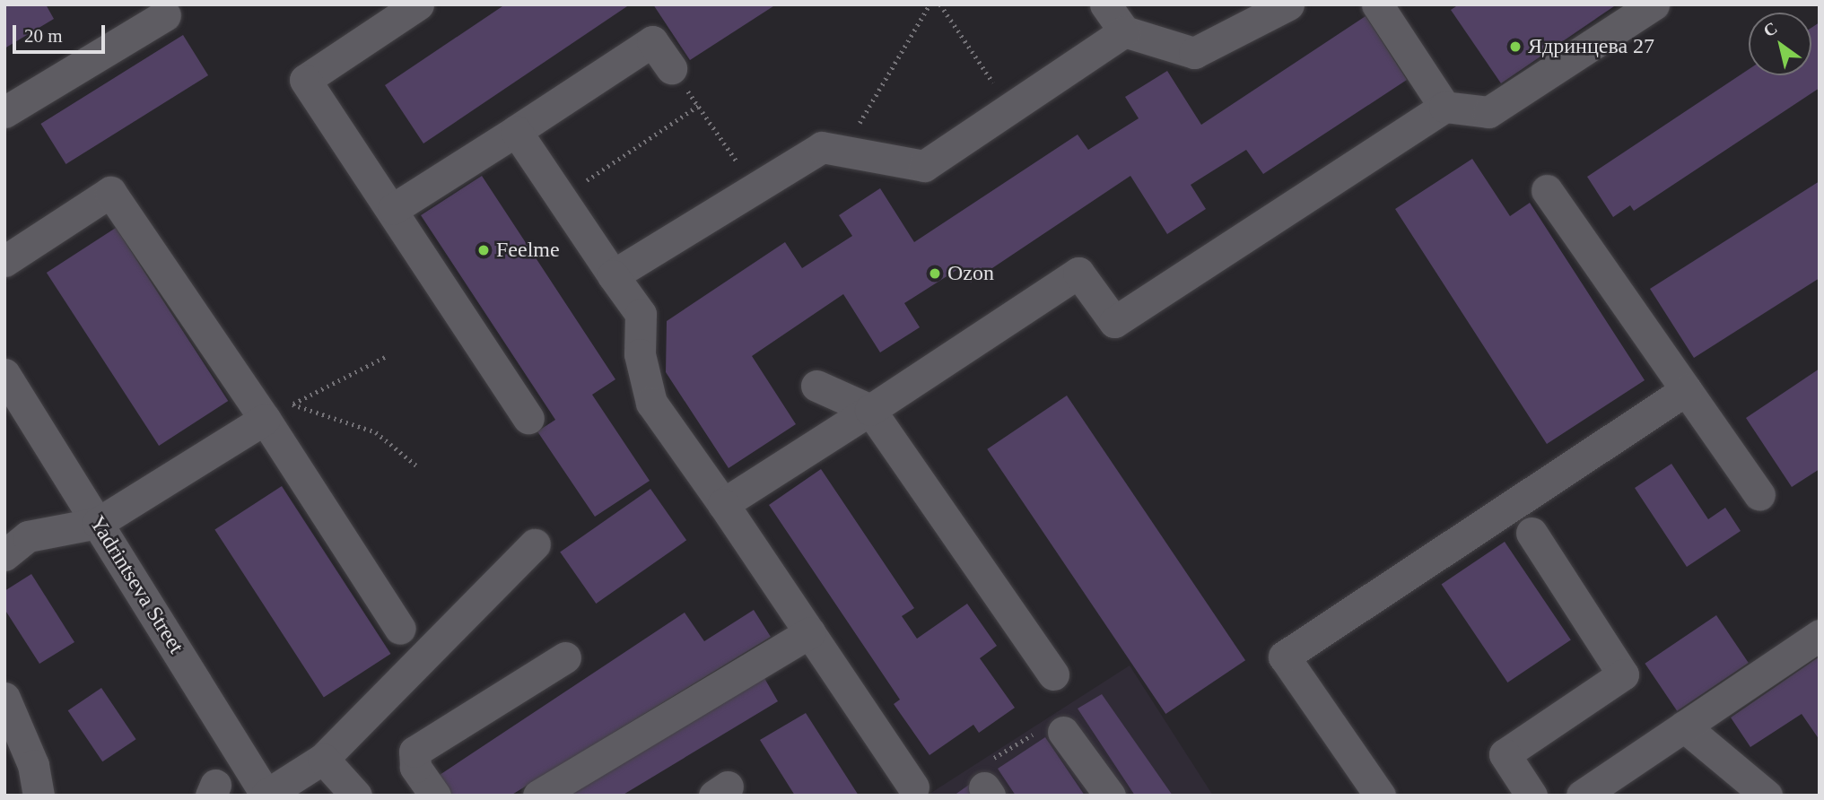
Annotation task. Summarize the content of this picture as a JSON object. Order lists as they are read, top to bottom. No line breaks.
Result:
{"streets":{"street":["Yadrintseva Street"]},"places":["Ядринцева 27","Feelme","Ozon"],"scale_bar":"20 m","north":"top left"}
